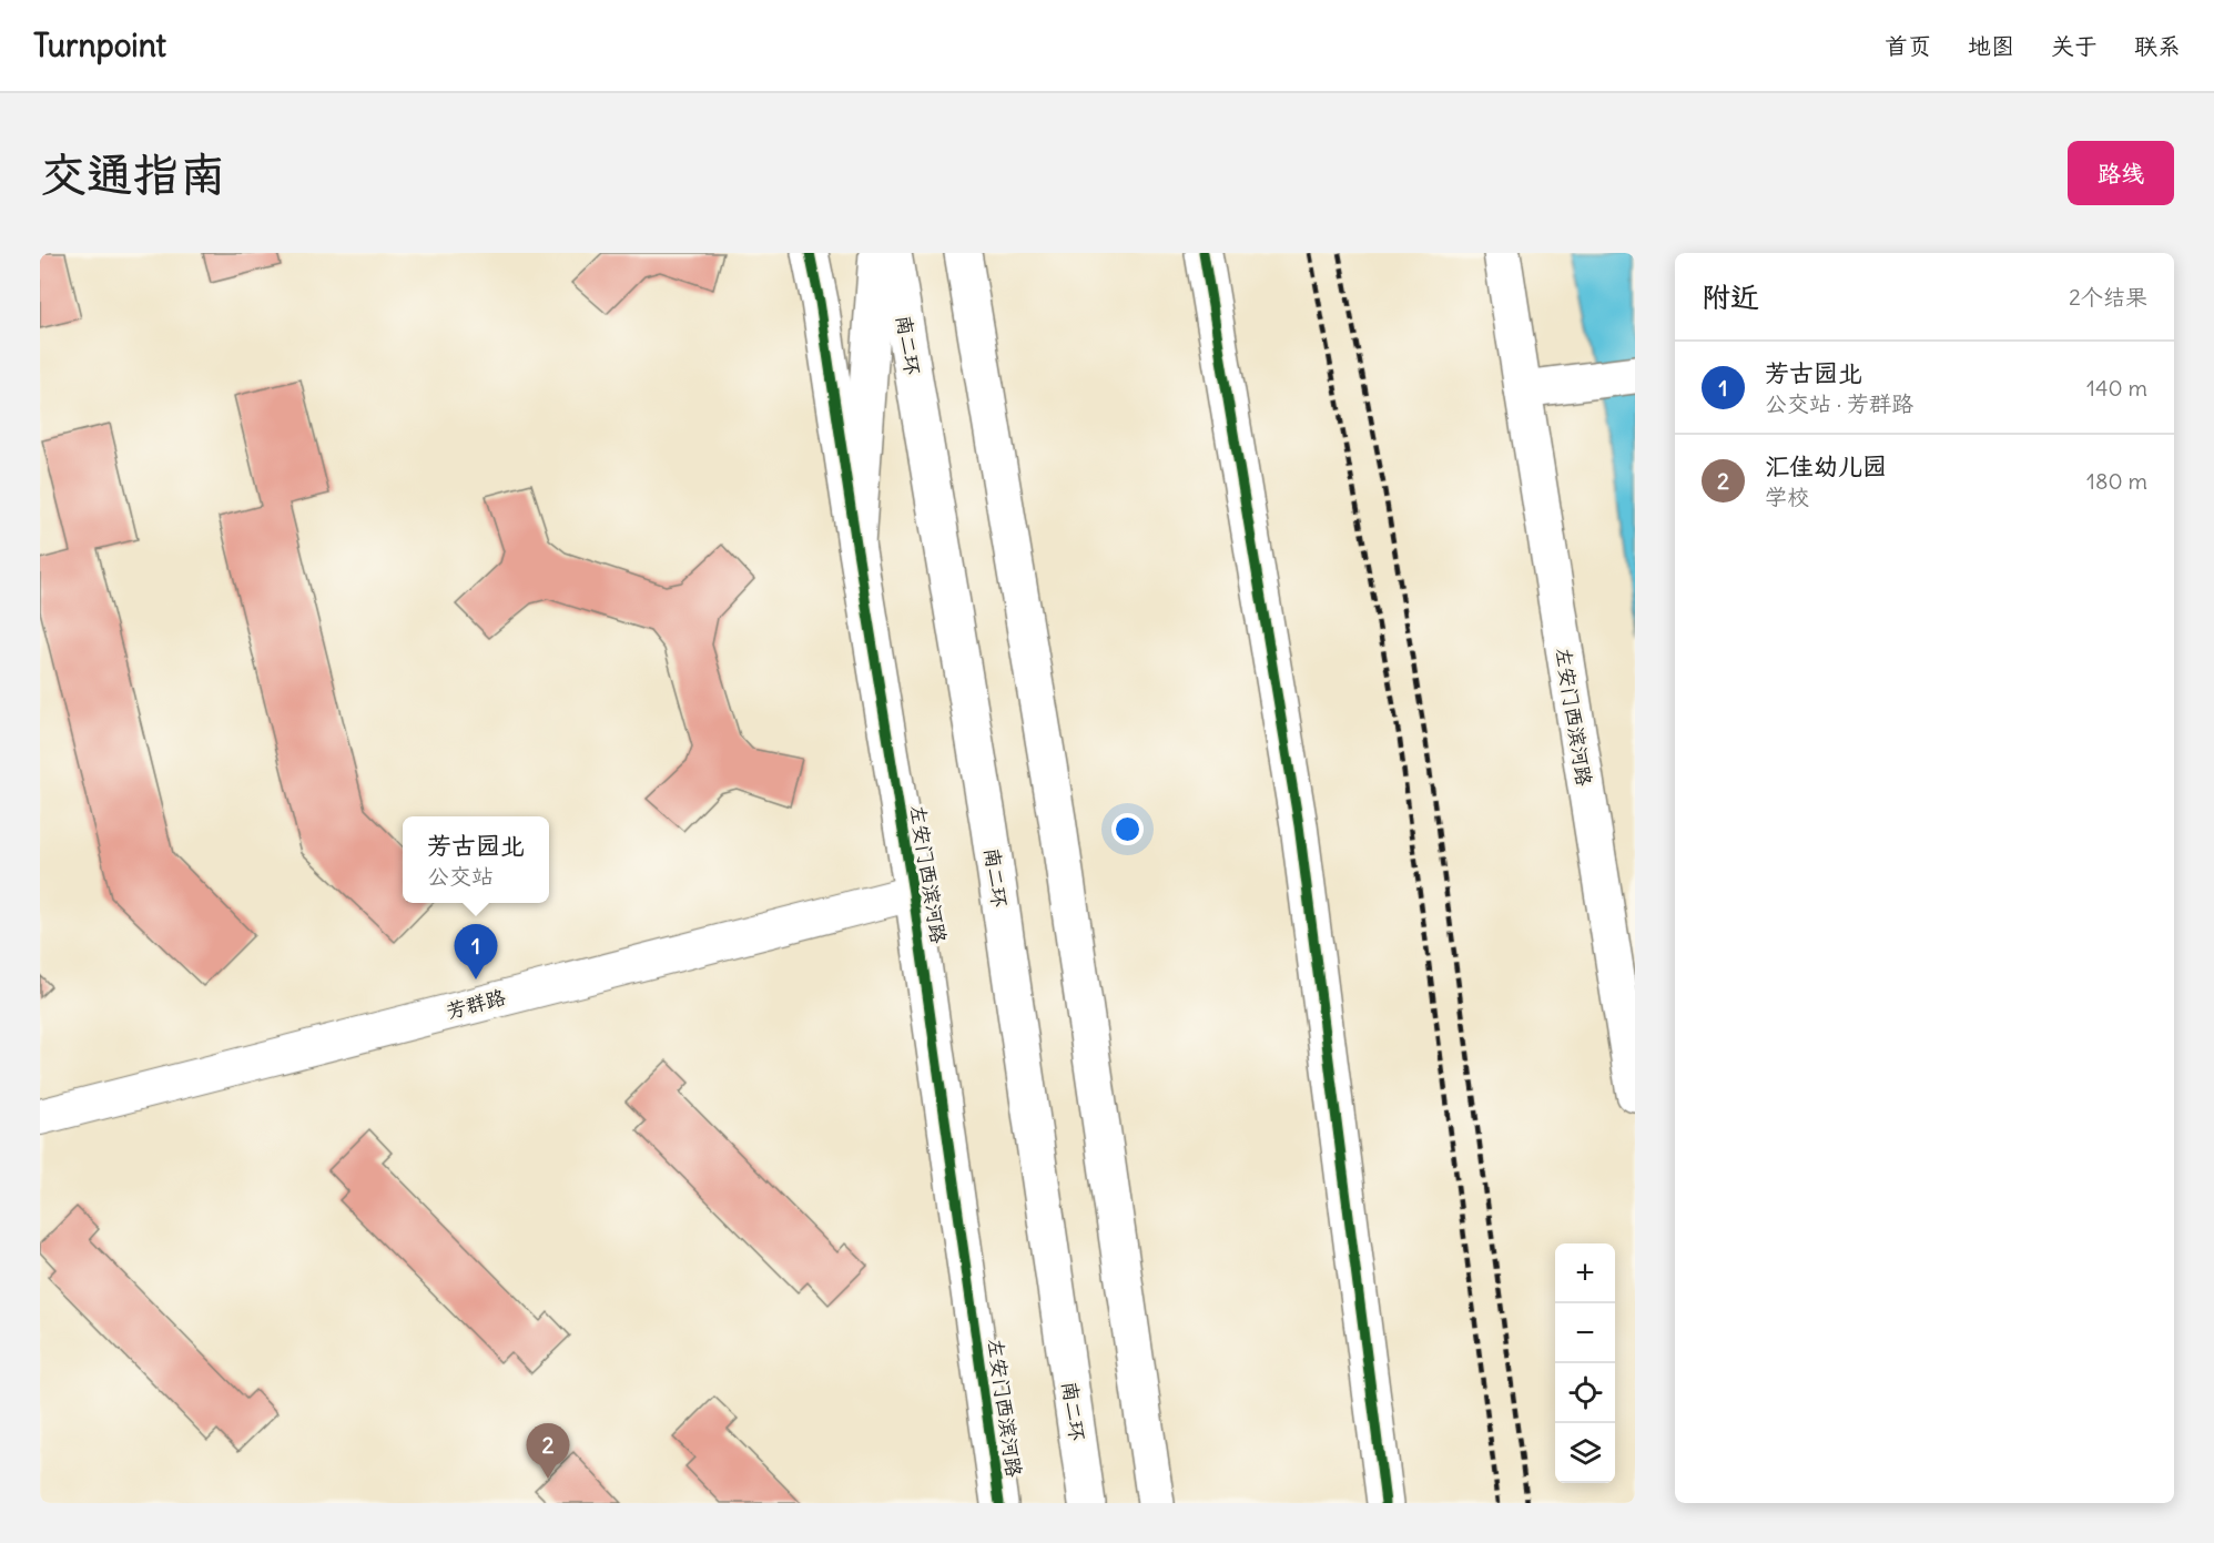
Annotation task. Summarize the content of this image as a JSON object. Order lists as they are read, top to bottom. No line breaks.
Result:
{"streets":{"main road":["南二环","左安门西滨河路"],"street":["芳群路"]},"crossings":[["左安门西滨河路","芳群路"]],"page":{"header":"Turnpoint","nav":["首页","地图","关于","联系"],"buttons":"路线","title":"交通指南","heading":["附近","2个结果"],"list":[{"mark":"1","name":"芳古园北","note":"公交站 · 芳群路","value":"140 m"},{"mark":"2","name":"汇佳幼儿园","note":"学校","value":"180 m"}],"popup":["芳古园北","公交站"],"pins":["1","2"],"map_buttons":["+","−"]}}
